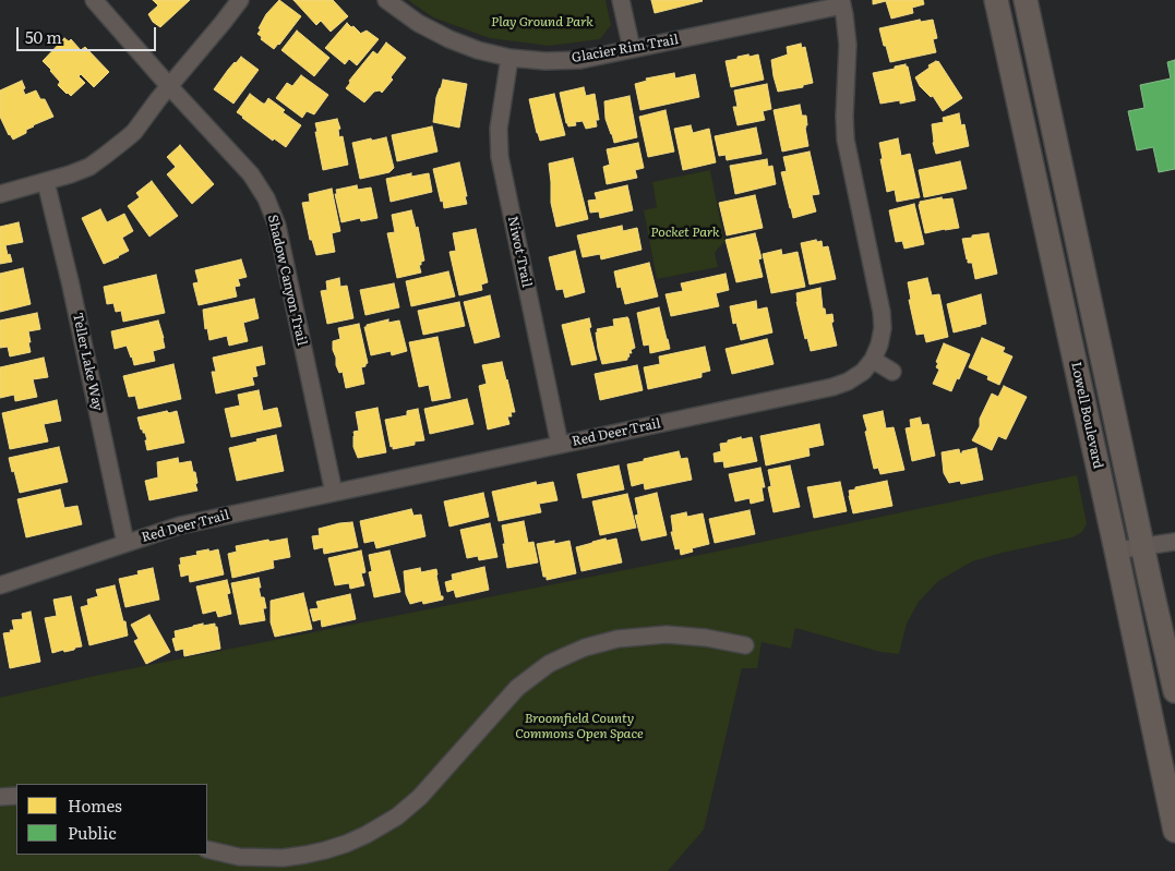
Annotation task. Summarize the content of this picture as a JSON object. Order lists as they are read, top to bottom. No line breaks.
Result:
{"streets":{"main road":["Lowell Boulevard"],"street":["Glacier Rim Trail","Niwot Trail","Shadow Canyon Trail","Teller Lake Way","Red Deer Trail"]},"crossings":[["Glacier Rim Trail","Niwot Trail"],["Glacier Rim Trail","Red Deer Trail"],["Niwot Trail","Red Deer Trail"],["Shadow Canyon Trail","Red Deer Trail"],["Teller Lake Way","Red Deer Trail"]],"parks":["Play Ground Park","Pocket Park","Broomfield County Commons Open Space"],"legend":["Homes","Public"],"scale_bar":"50 m"}
